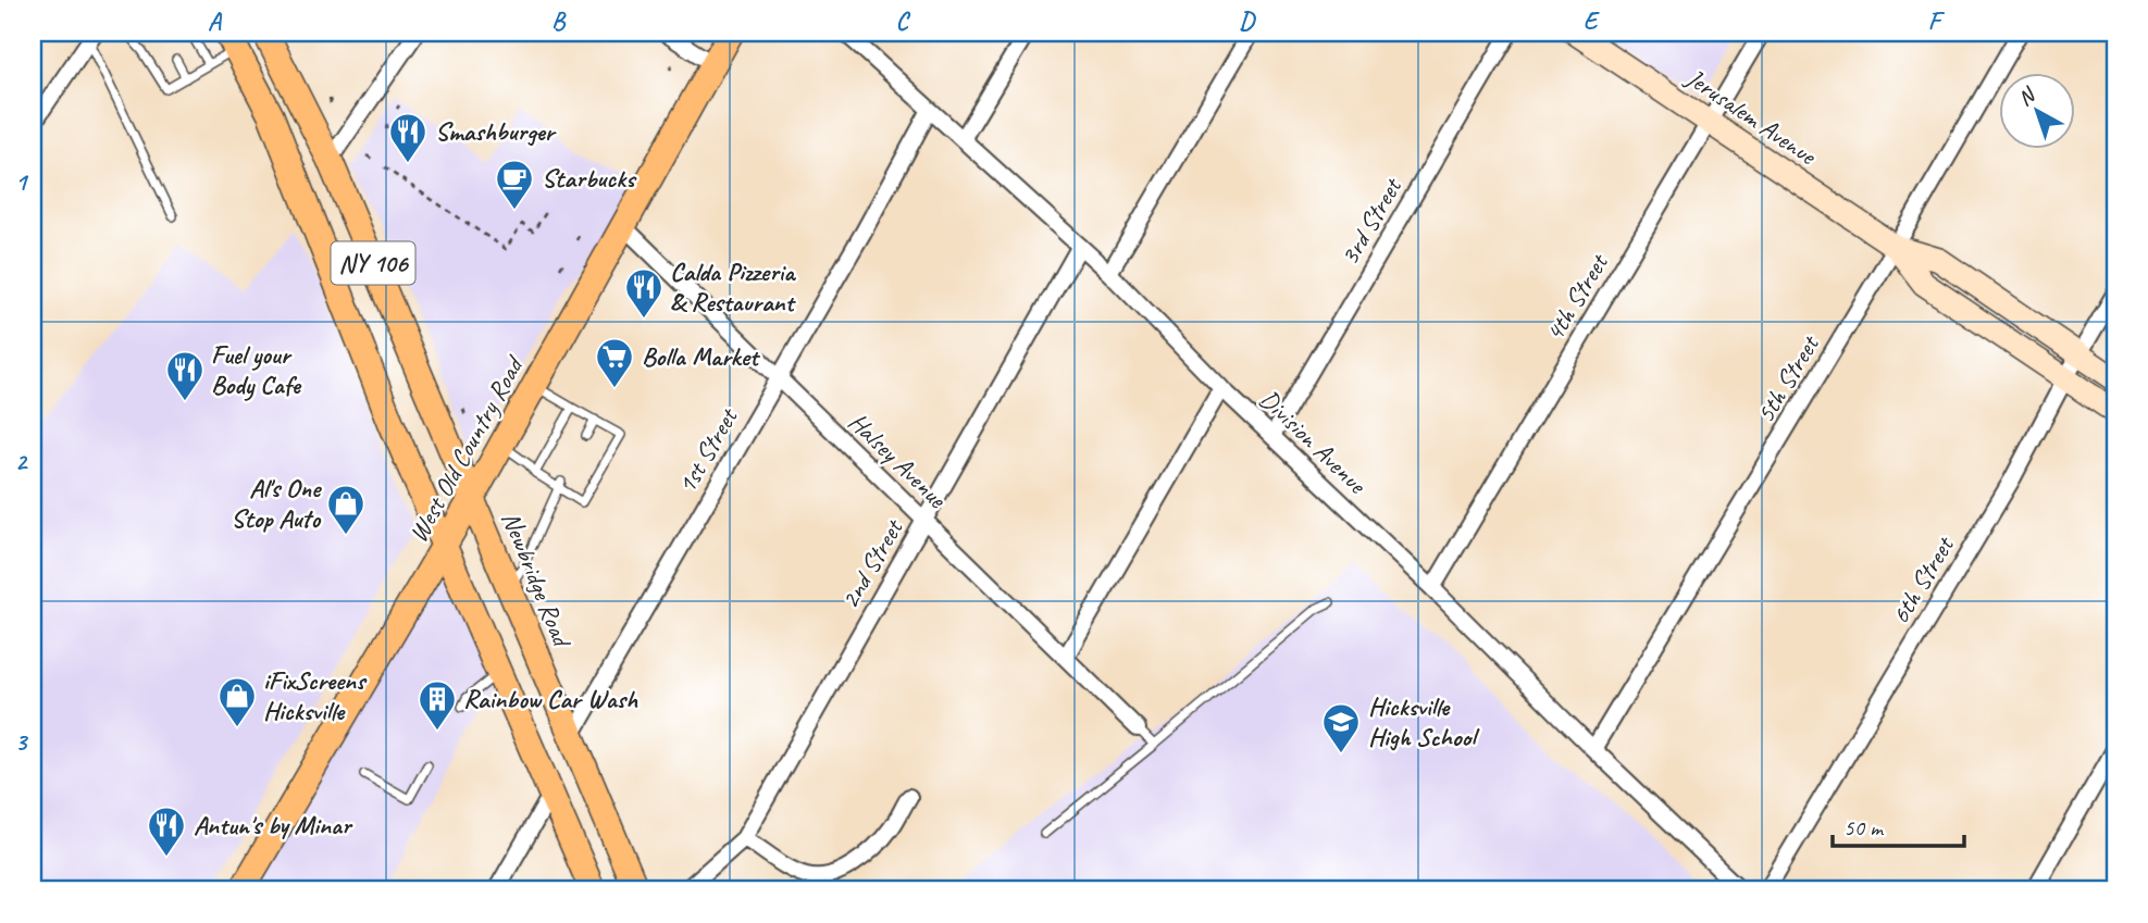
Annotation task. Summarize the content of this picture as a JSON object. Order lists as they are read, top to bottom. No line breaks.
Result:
{"streets":{"main road":["Jerusalem Avenue","NY 106","West Old Country Road","Newbridge Road"],"street":["3rd Street","4th Street","5th Street","Division Avenue","1st Street","Halsey Avenue","2nd Street","6th Street"]},"crossings":[["Jerusalem Avenue","4th Street"],["Jerusalem Avenue","5th Street"],["Jerusalem Avenue","6th Street"],["3rd Street","Division Avenue"],["NY 106","West Old Country Road"],["NY 106","Newbridge Road"],["4th Street","Division Avenue"],["5th Street","Division Avenue"],["Division Avenue","1st Street"],["Division Avenue","2nd Street"],["West Old Country Road","Halsey Avenue"],["West Old Country Road","Newbridge Road"],["1st Street","Halsey Avenue"],["1st Street","Newbridge Road"],["Halsey Avenue","2nd Street"]],"places":{"restaurant":["Smashburger","Calda Pizzeria & Restaurant","Fuel your Body Cafe","Antun's by Minar"],"cafe":["Starbucks"],"supermarket":["Bolla Market"],"shop":["Al's One Stop Auto","iFixScreens Hicksville"],"building":["Rainbow Car Wash"],"school or university":["Hicksville High School"]},"scale_bar":"50 m","north":"top left","grid":{"columns":["A","B","C","D","E","F"],"rows":["1","2","3"]}}
